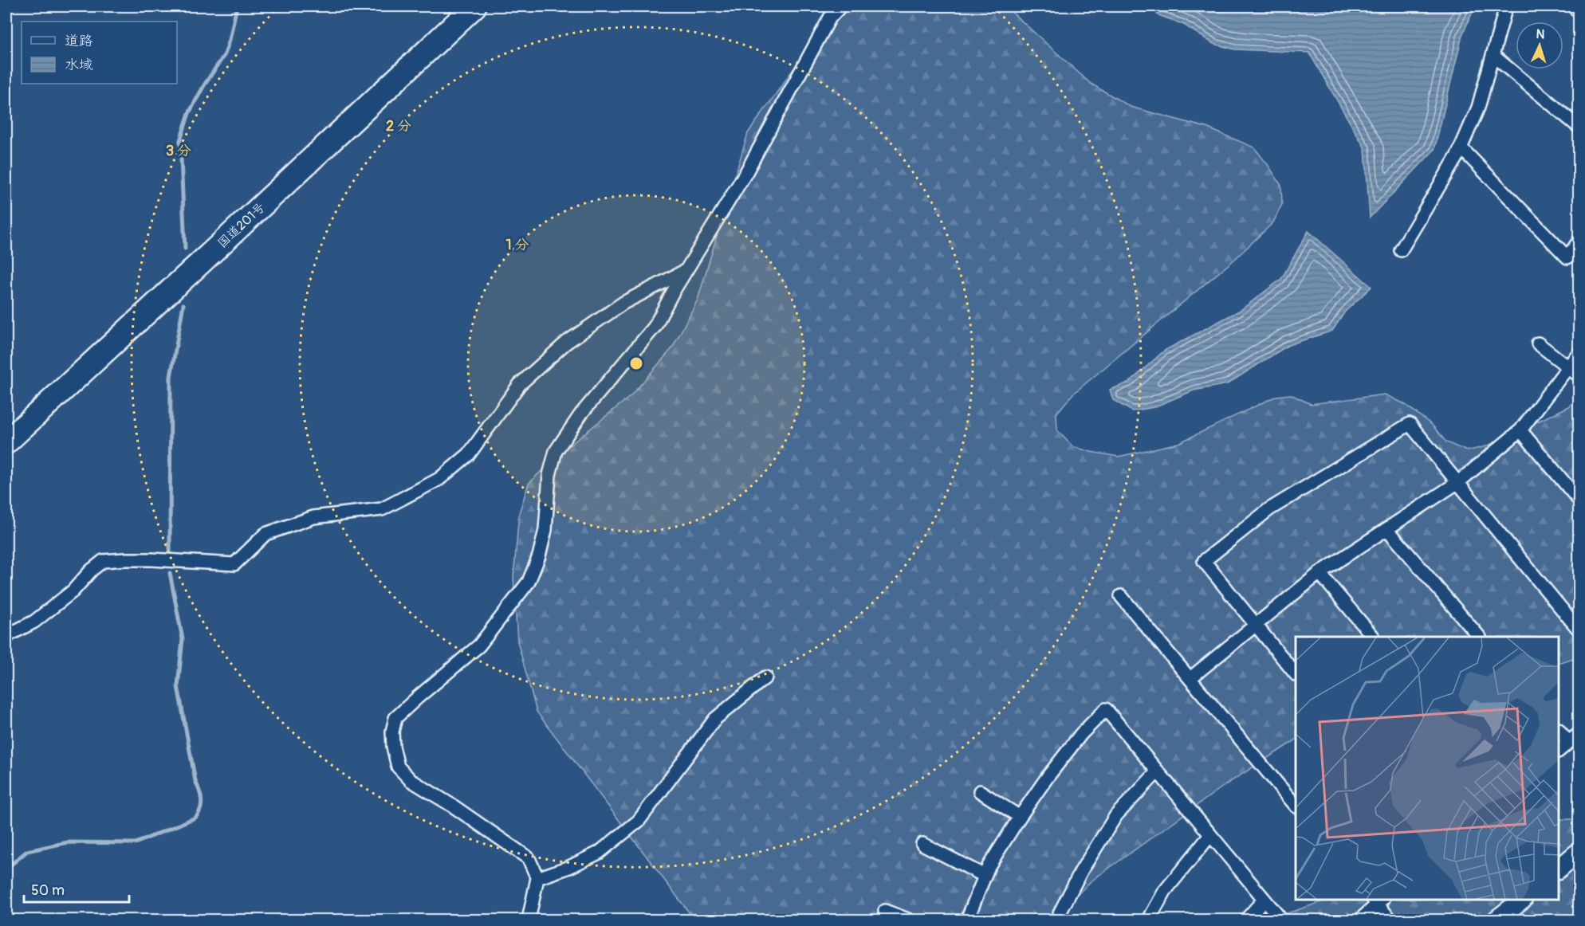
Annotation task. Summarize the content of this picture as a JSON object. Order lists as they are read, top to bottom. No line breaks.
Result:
{"streets":{"highway":["国道201号"]},"legend":["道路","水域"],"scale_bar":"50 m","north":"top","rings":["2 分","3 分","1 分"]}
